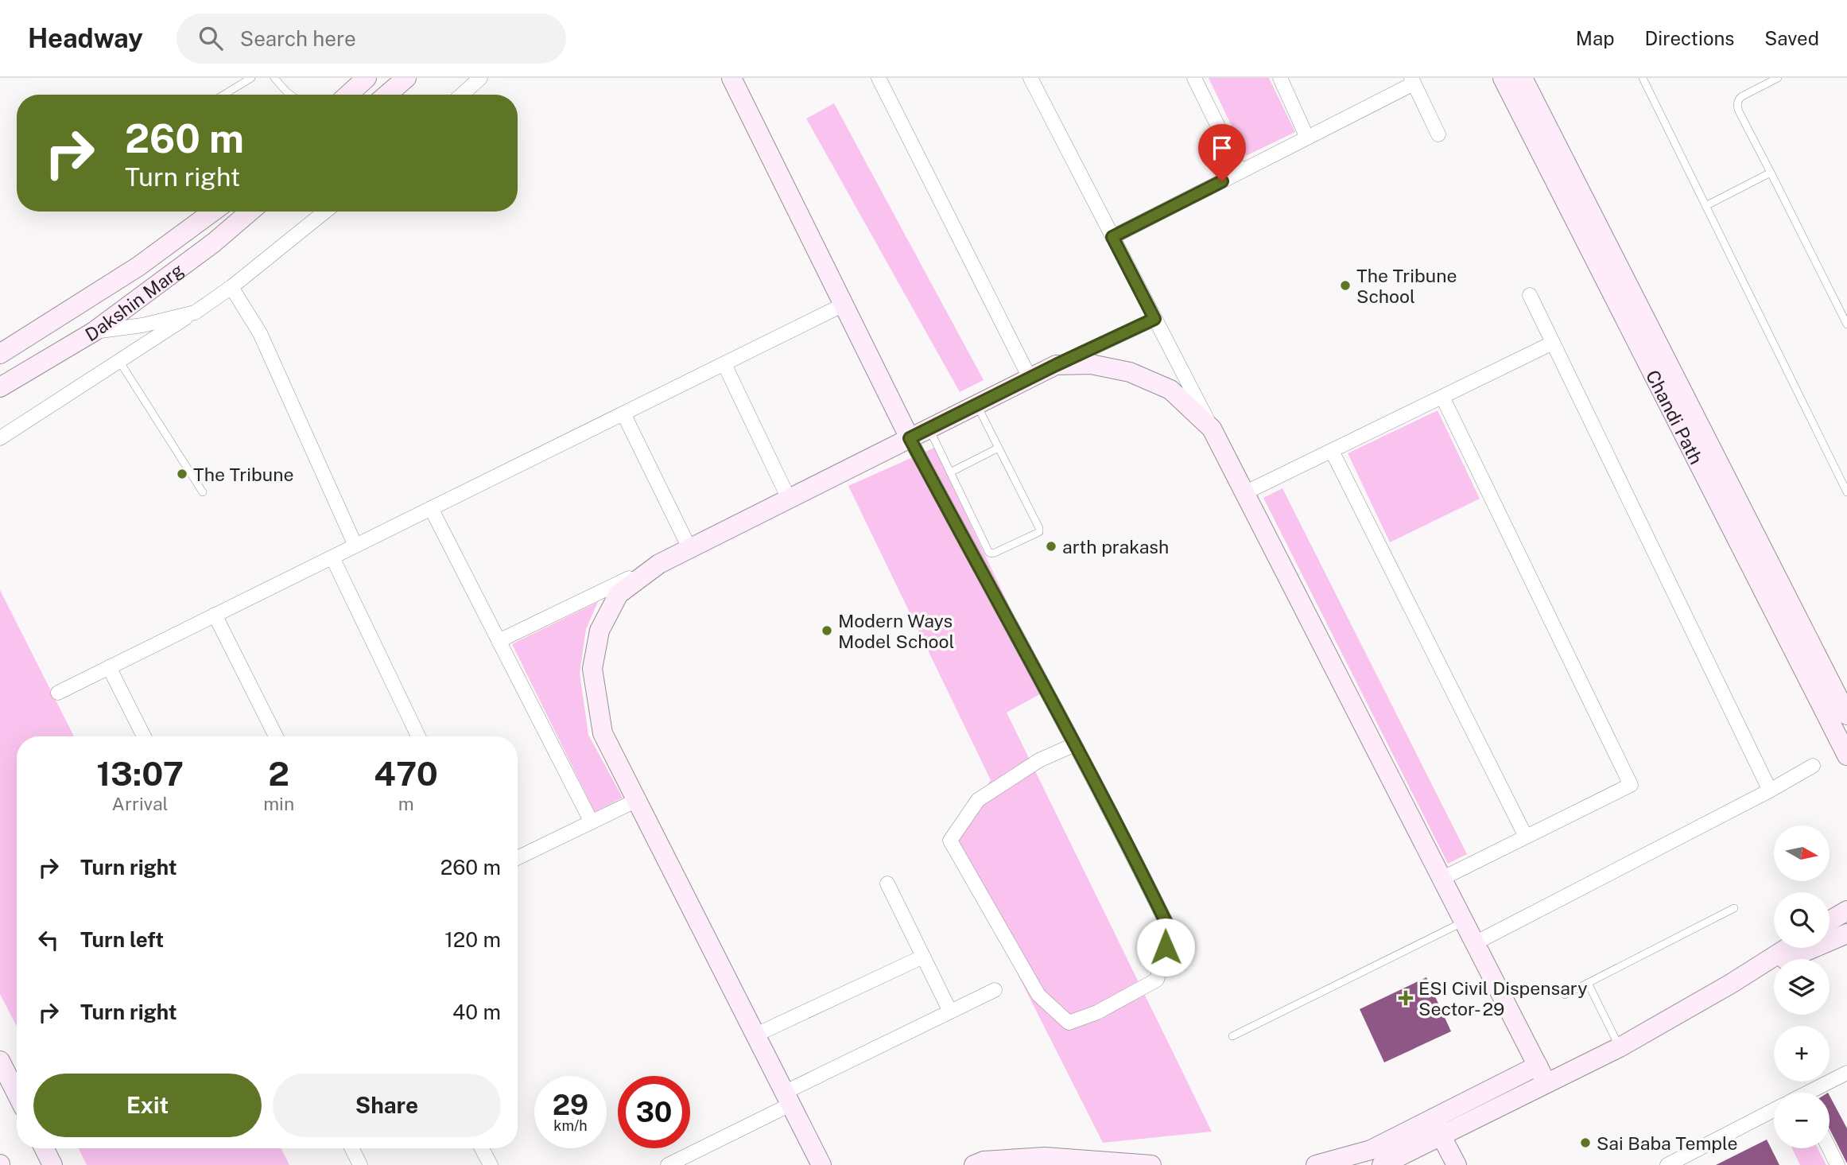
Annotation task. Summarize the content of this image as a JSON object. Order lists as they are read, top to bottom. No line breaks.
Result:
{"streets":{"street":["Dakshin Marg","Chandi Path"]},"places":{"other":["The Tribune School","The Tribune","arth prakash","Modern Ways Model School","Sai Baba Temple"],"health":["ESI Civil Dispensary Sector- 29"]},"north":"right","page":{"header":"Headway","search":"Search here","nav":["Map","Directions","Saved"],"turn":["260 m","Turn right"],"eta":["13:07","Arrival","2","min","470","m"],"map_buttons":["+","−"],"list":[{"name":"Turn right","value":"260 m"},{"name":"Turn left","value":"120 m"},{"name":"Turn right","value":"40 m"}],"buttons":["Exit","Share"],"speed":"29 km/h","limit":"30"}}
